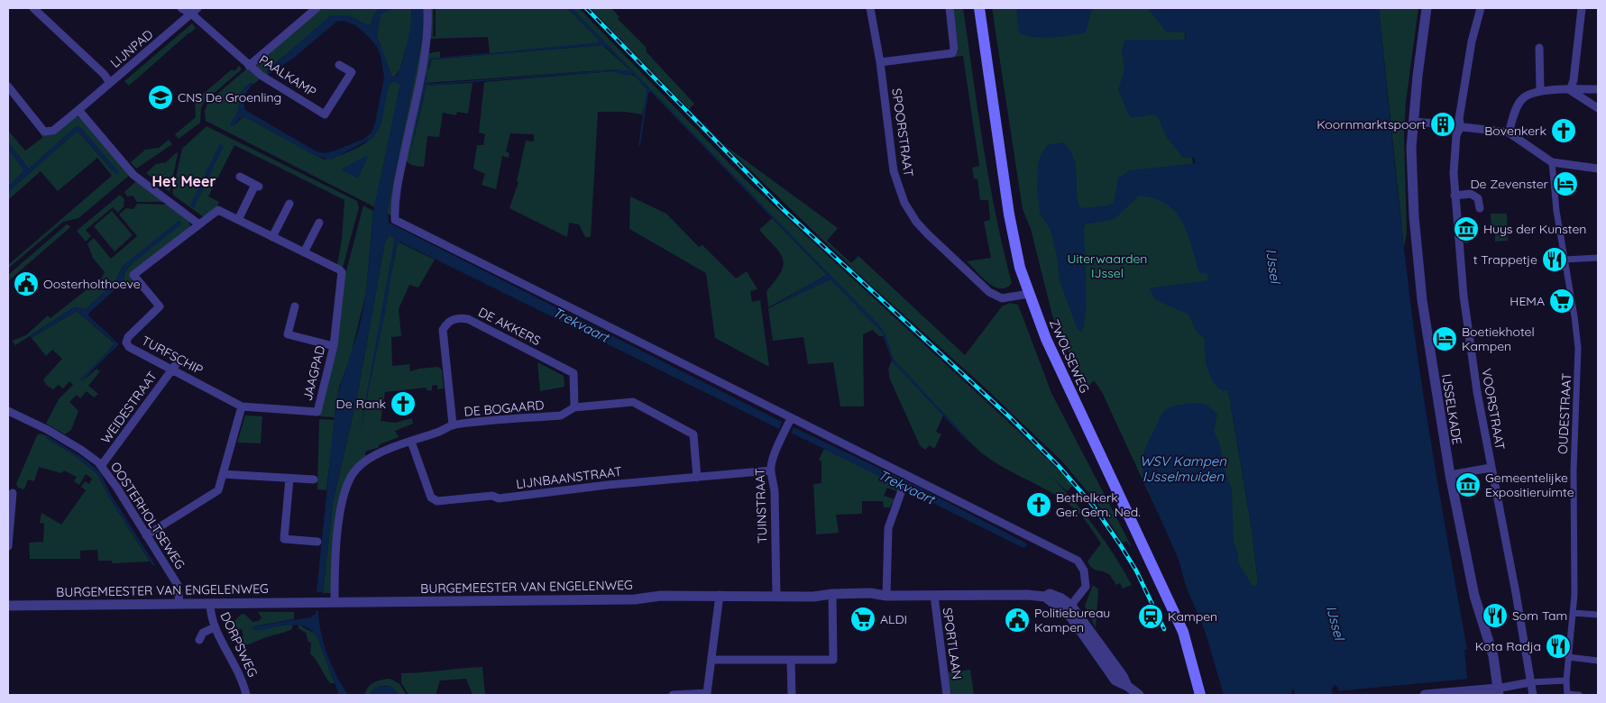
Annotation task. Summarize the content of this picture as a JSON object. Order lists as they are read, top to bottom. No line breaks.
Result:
{"streets":{"main road":["ZWOLSEWEG"],"street":["LIJNPAD","PAALKAMP","SPOORSTRAAT","DE AKKERS","TURFSCHIP","JAAGPAD","WEIDESTRAAT","DE BOGAARD","IJSSELKADE","VOORSTRAAT","OUDESTRAAT","LIJNBAANSTRAAT","TUINSTRAAT","OOSTERHOLTSEWEG","BURGEMEESTER VAN ENGELENWEG","SPORTLAAN","DORPSWEG"]},"crossings":[["LIJNPAD","PAALKAMP"],["SPOORSTRAAT","ZWOLSEWEG"],["DE AKKERS","DE BOGAARD"],["TURFSCHIP","JAAGPAD"],["TURFSCHIP","WEIDESTRAAT"],["WEIDESTRAAT","OOSTERHOLTSEWEG"],["DE BOGAARD","LIJNBAANSTRAAT"],["DE BOGAARD","BURGEMEESTER VAN ENGELENWEG"],["LIJNBAANSTRAAT","TUINSTRAAT"],["TUINSTRAAT","BURGEMEESTER VAN ENGELENWEG"],["OOSTERHOLTSEWEG","BURGEMEESTER VAN ENGELENWEG"],["BURGEMEESTER VAN ENGELENWEG","SPORTLAAN"],["BURGEMEESTER VAN ENGELENWEG","DORPSWEG"]],"districts":["Het Meer"],"water":["IJssel","Trekvaart","WSV Kampen IJsselmuiden"],"parks":["Uiterwaarden IJssel"],"places":{"school or university":["CNS De Groenling"],"building":["Koornmarktspoort"],"church":["Bovenkerk","De Rank","Bethelkerk Ger. Gem. Ned."],"hotel":["De Zevenster","Boetiekhotel Kampen"],"museum":["Huys der Kunsten","Gemeentelijke Expositieruimte"],"restaurant":["t Trappetje","Som Tam","Kota Radja"],"public building":["Oosterholthoeve","Politiebureau Kampen"],"supermarket":["HEMA","ALDI"],"station":["Kampen"]}}
